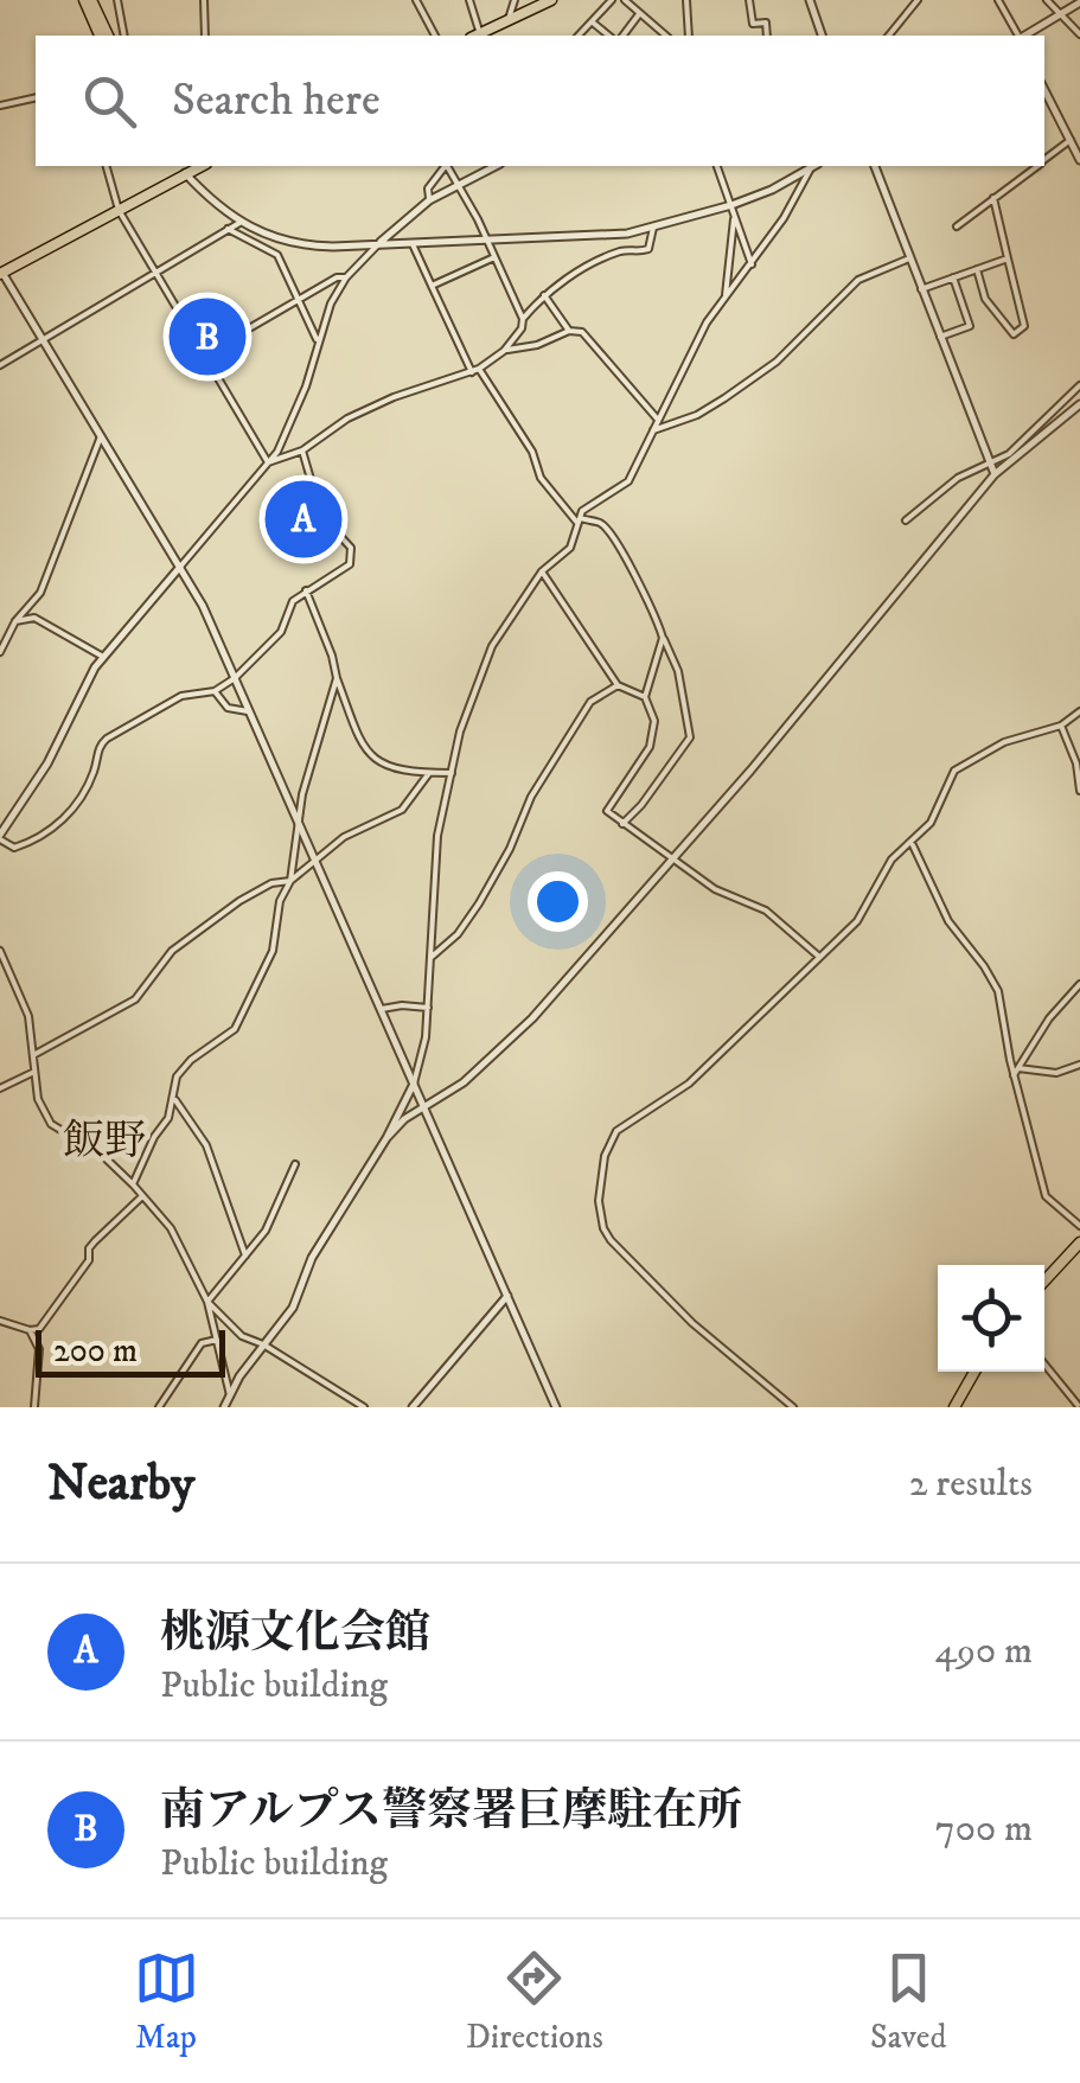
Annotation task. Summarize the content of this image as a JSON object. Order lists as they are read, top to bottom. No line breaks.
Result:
{"districts":["飯野"],"scale_bar":"200 m","page":{"search":"Search here","pins":["B","A"],"scale":"200 m","heading":["Nearby","2 results"],"list":[{"mark":"A","name":"桃源文化会館","note":"Public building","value":"490 m"},{"mark":"B","name":"南アルプス警察署巨摩駐在所","note":"Public building","value":"700 m"}],"nav":["Map","Directions","Saved"]}}
